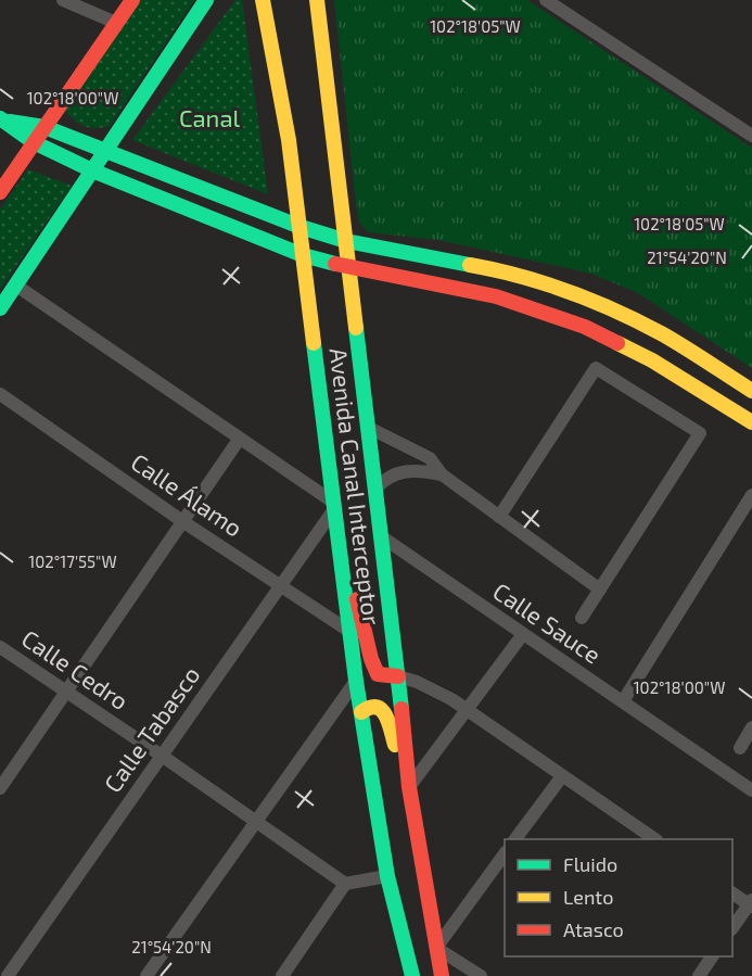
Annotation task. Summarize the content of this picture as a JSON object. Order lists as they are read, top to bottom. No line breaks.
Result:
{"streets":{"street":["Avenida Canal Interceptor","Calle Álamo","Calle Sauce","Calle Cedro","Calle Tabasco"]},"crossings":[["Avenida Canal Interceptor","Calle Álamo"],["Avenida Canal Interceptor","Calle Sauce"],["Avenida Canal Interceptor","Calle Tabasco"],["Calle Álamo","Calle Tabasco"],["Calle Cedro","Calle Tabasco"]],"parks":["Canal"],"legend":["Fluido","Lento","Atasco"],"coordinates":["102°18'05\"W","102°18'00\"W","21°54'20\"N","102°17'55\"W"]}
